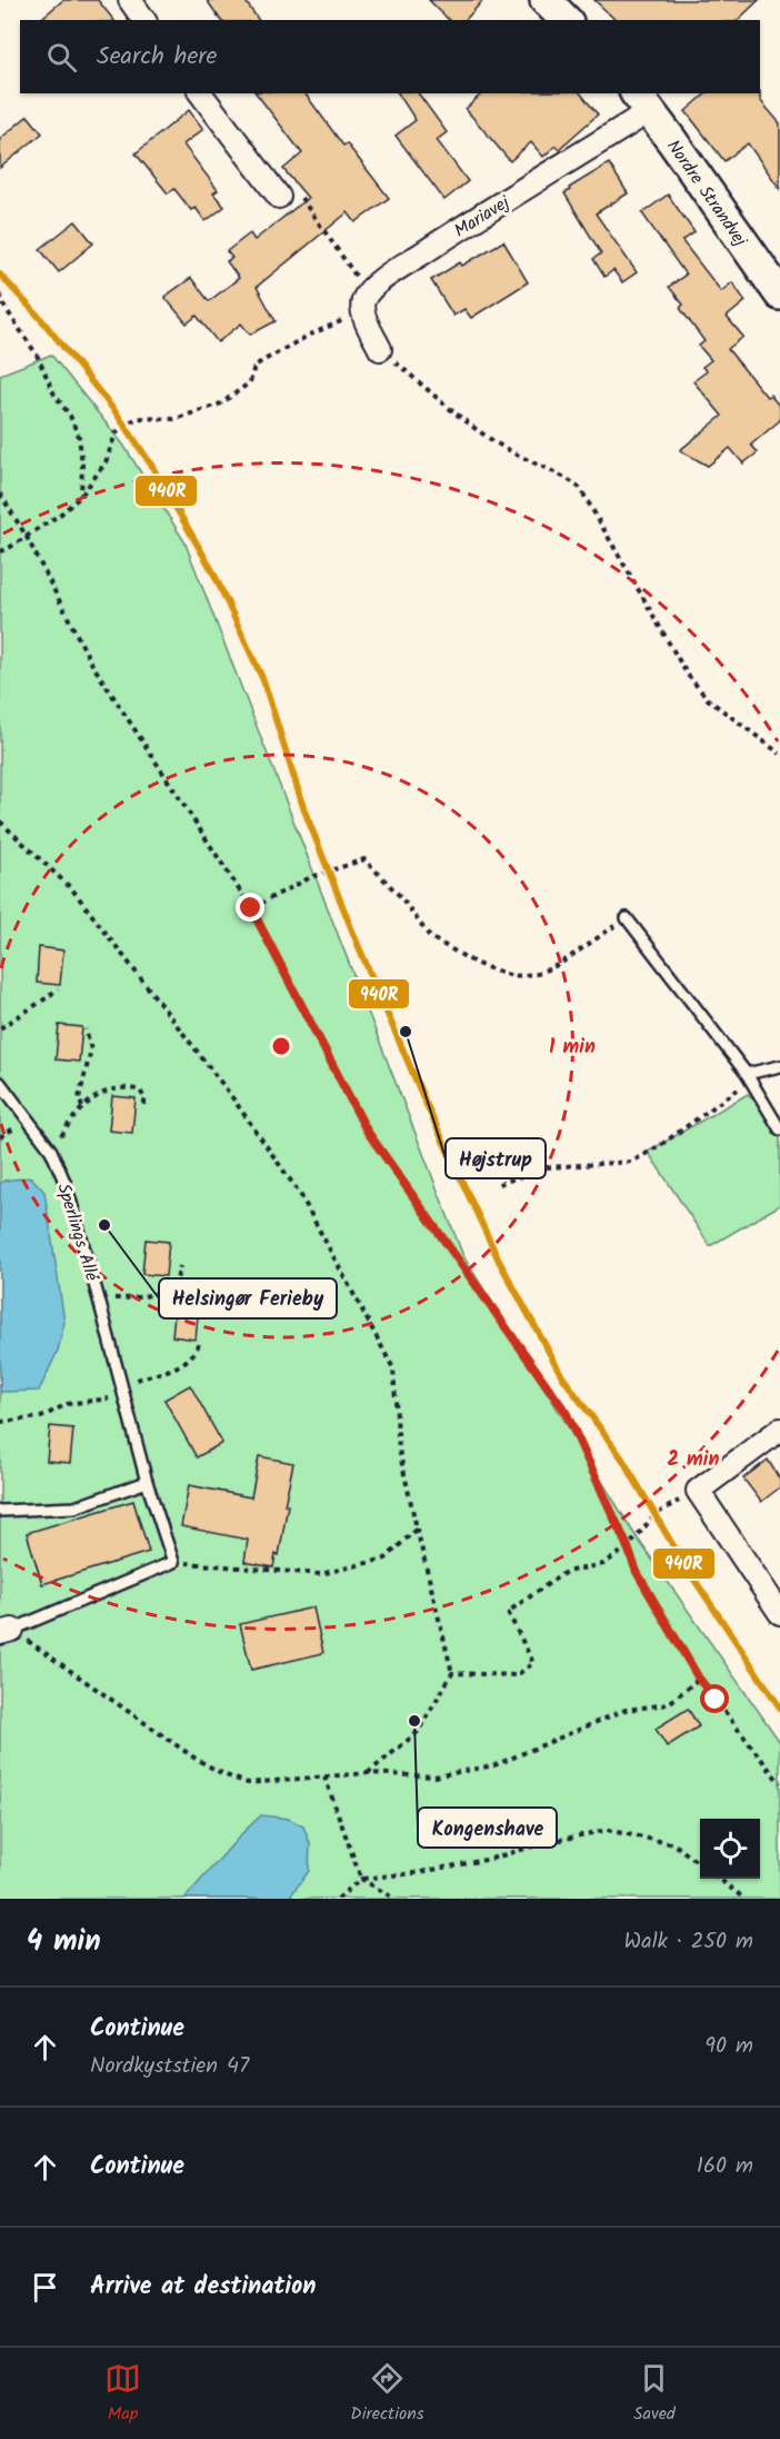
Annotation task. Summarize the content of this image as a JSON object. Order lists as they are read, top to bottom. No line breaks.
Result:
{"streets":{"main road":["Nordre Strandvej"],"street":["Mariavej"],"lane":["Sperlings Allé"]},"crossings":[["Nordre Strandvej","Mariavej"]],"places":["Højstrup","Helsingør Ferieby","Kongenshave"],"lines":["transit line 940R"],"page":{"search":"Search here","heading":["4 min","Walk · 250 m"],"list":[["Continue","Nordkyststien 47","90 m"],["Continue","160 m"],"Arrive at destination"],"nav":["Map","Directions","Saved"]},"rings":["1 min","2 min"]}
